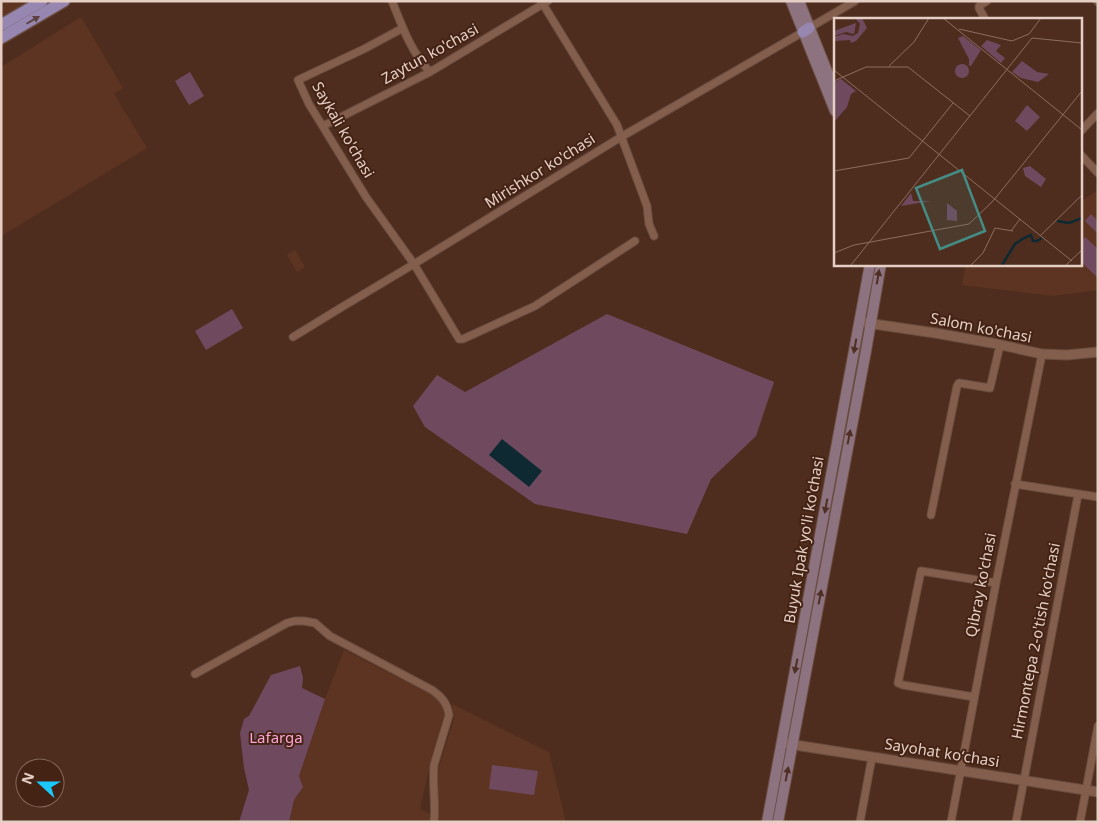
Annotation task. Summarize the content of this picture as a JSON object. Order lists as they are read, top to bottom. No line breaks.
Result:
{"streets":{"main road":["Buyuk Ipak yo'li ko'chasi"],"street":["Zaytun ko'chasi","Saykali ko'chasi","Mirishkor ko'chasi","Salom ko'chasi","Qibray ko'chasi","Hirmontepa 2-o'tish ko'chasi","Sayohat koʻchasi"]},"crossings":[["Zaytun ko'chasi","Saykali ko'chasi"],["Saykali ko'chasi","Mirishkor ko'chasi"],["Salom ko'chasi","Buyuk Ipak yo'li ko'chasi"],["Salom ko'chasi","Qibray ko'chasi"],["Buyuk Ipak yo'li ko'chasi","Sayohat koʻchasi"],["Qibray ko'chasi","Sayohat koʻchasi"],["Hirmontepa 2-o'tish ko'chasi","Sayohat koʻchasi"]],"parks":["Lafarga"],"north":"left"}
